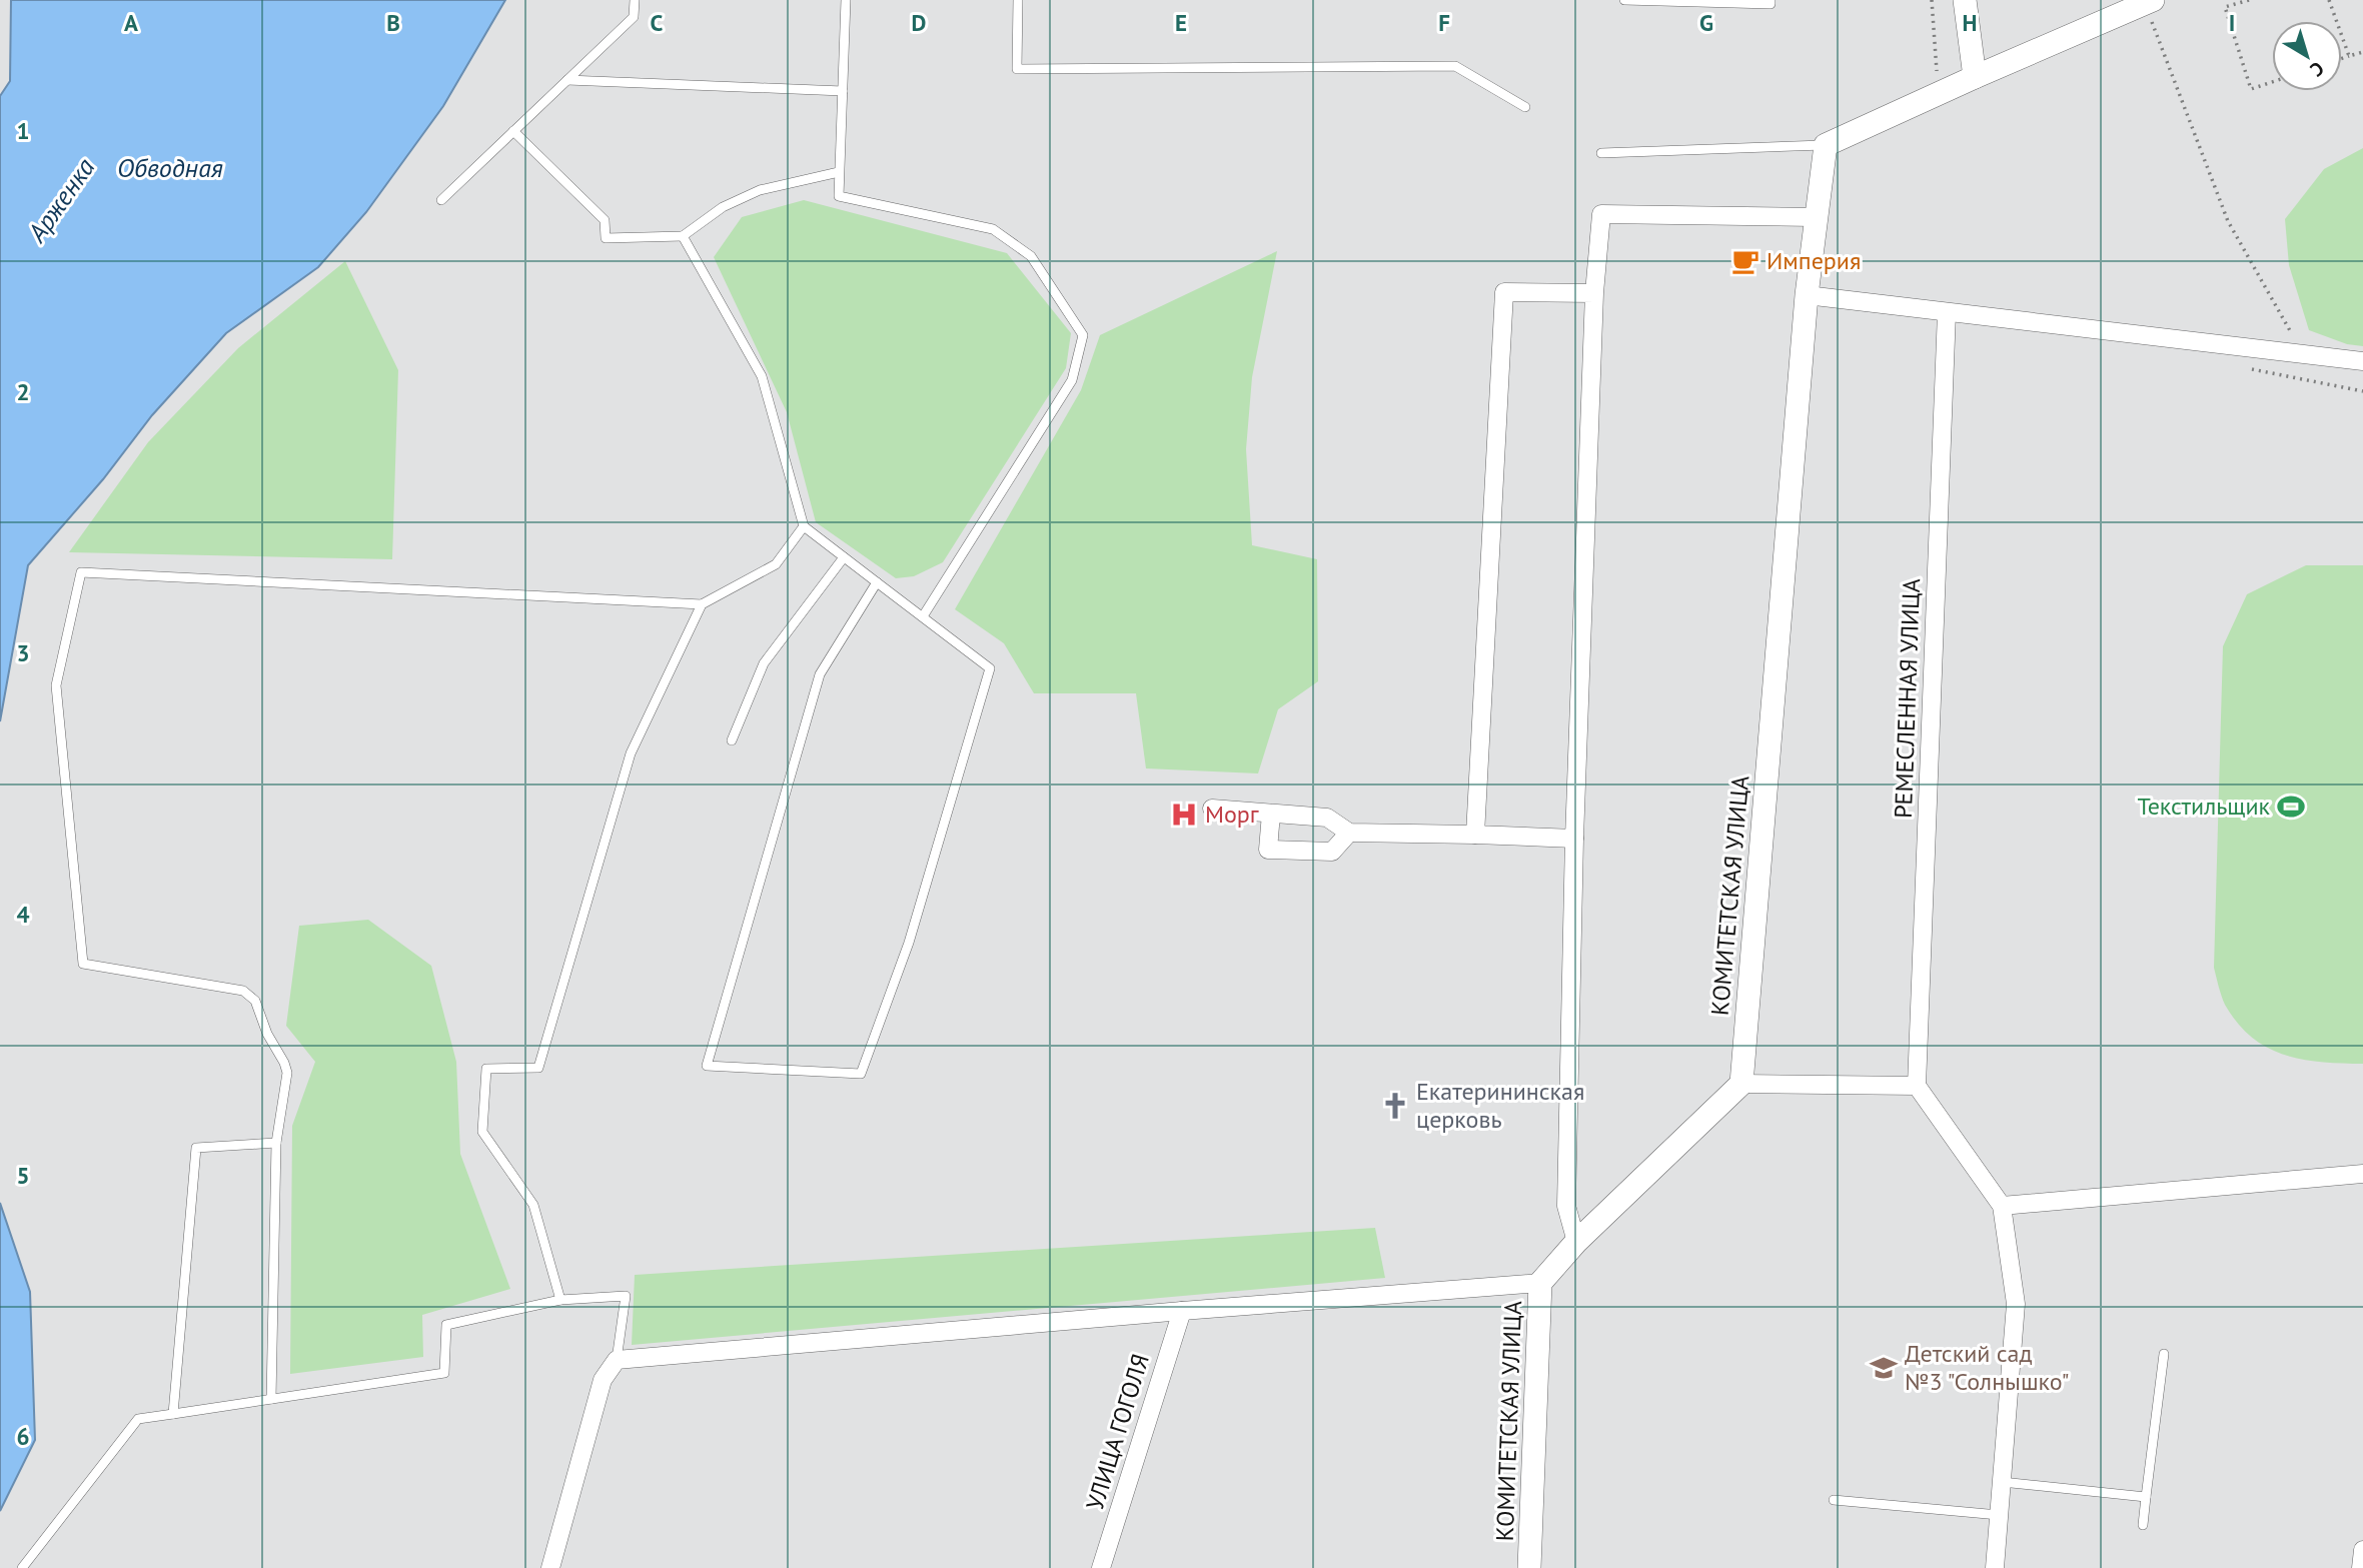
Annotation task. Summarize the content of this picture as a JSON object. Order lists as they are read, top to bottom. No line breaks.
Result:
{"streets":{"street":["РЕМЕСЛЕННАЯ УЛИЦА","КОМИТЕТСКАЯ УЛИЦА","УЛИЦА ГОГОЛЯ"]},"water":["Обводная","Арженка"],"places":{"cafe":["Империя"],"sports":["Текстильщик"],"hospital":["Морг"],"church":["Екатерининская церковь"],"school or university":["Детский сад №3 \"Солнышко\""]},"north":"bottom right","grid":{"columns":["A","B","C","D","E","F","G","H","I"],"rows":["1","2","3","4","5","6"]}}
